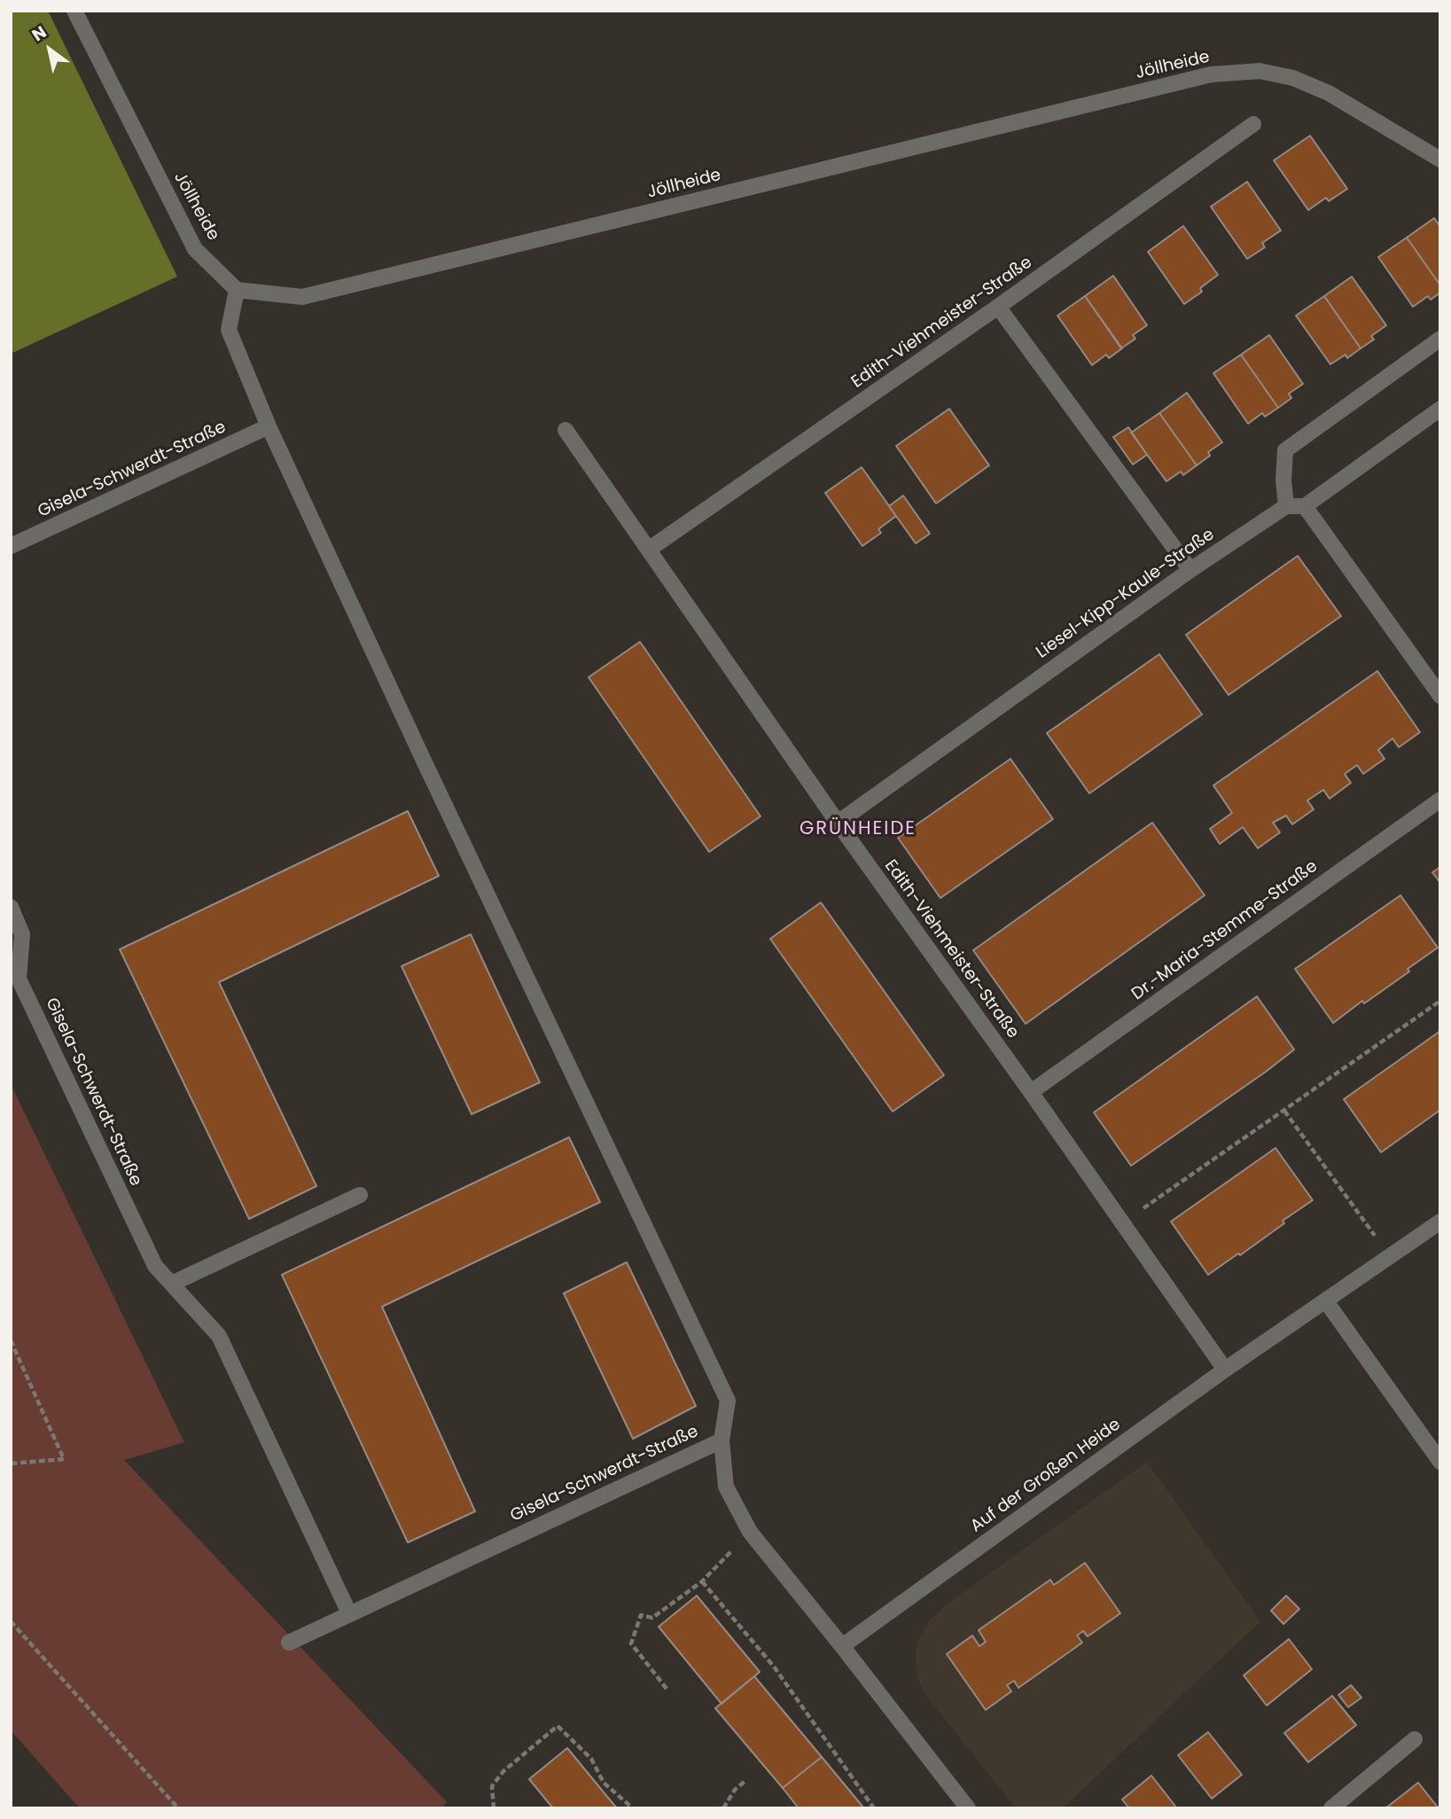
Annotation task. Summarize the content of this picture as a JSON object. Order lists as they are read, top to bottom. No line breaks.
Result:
{"streets":{"street":["Jöllheide","Edith-Viehmeister-Straße","Gisela-Schwerdt-Straße","Liesel-Kipp-Kaule-Straße","Dr.-Maria-Stemme-Straße","Auf der Großen Heide"]},"crossings":[["Edith-Viehmeister-Straße","Liesel-Kipp-Kaule-Straße"],["Edith-Viehmeister-Straße","Dr.-Maria-Stemme-Straße"],["Edith-Viehmeister-Straße","Auf der Großen Heide"],["Gisela-Schwerdt-Straße","Auf der Großen Heide"]],"districts":["GRÜNHEIDE"],"north":"top left"}
